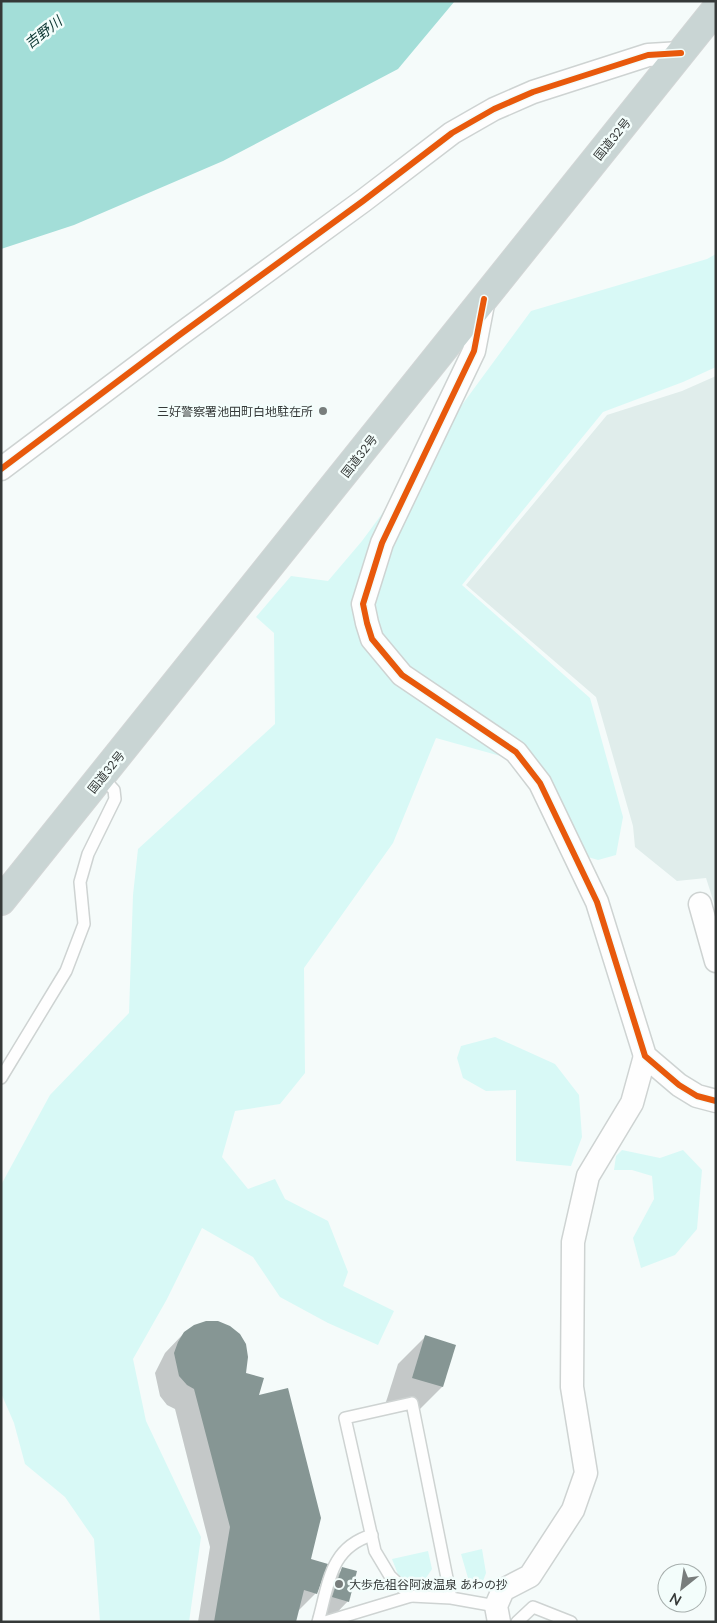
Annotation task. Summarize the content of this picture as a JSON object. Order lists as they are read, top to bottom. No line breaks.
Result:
{"streets":{"highway":["国道32号"]},"water":["吉野川"],"places":["三好警察署池田町白地駐在所","大歩危祖谷阿波温泉 あわの抄"],"north":"bottom left"}
